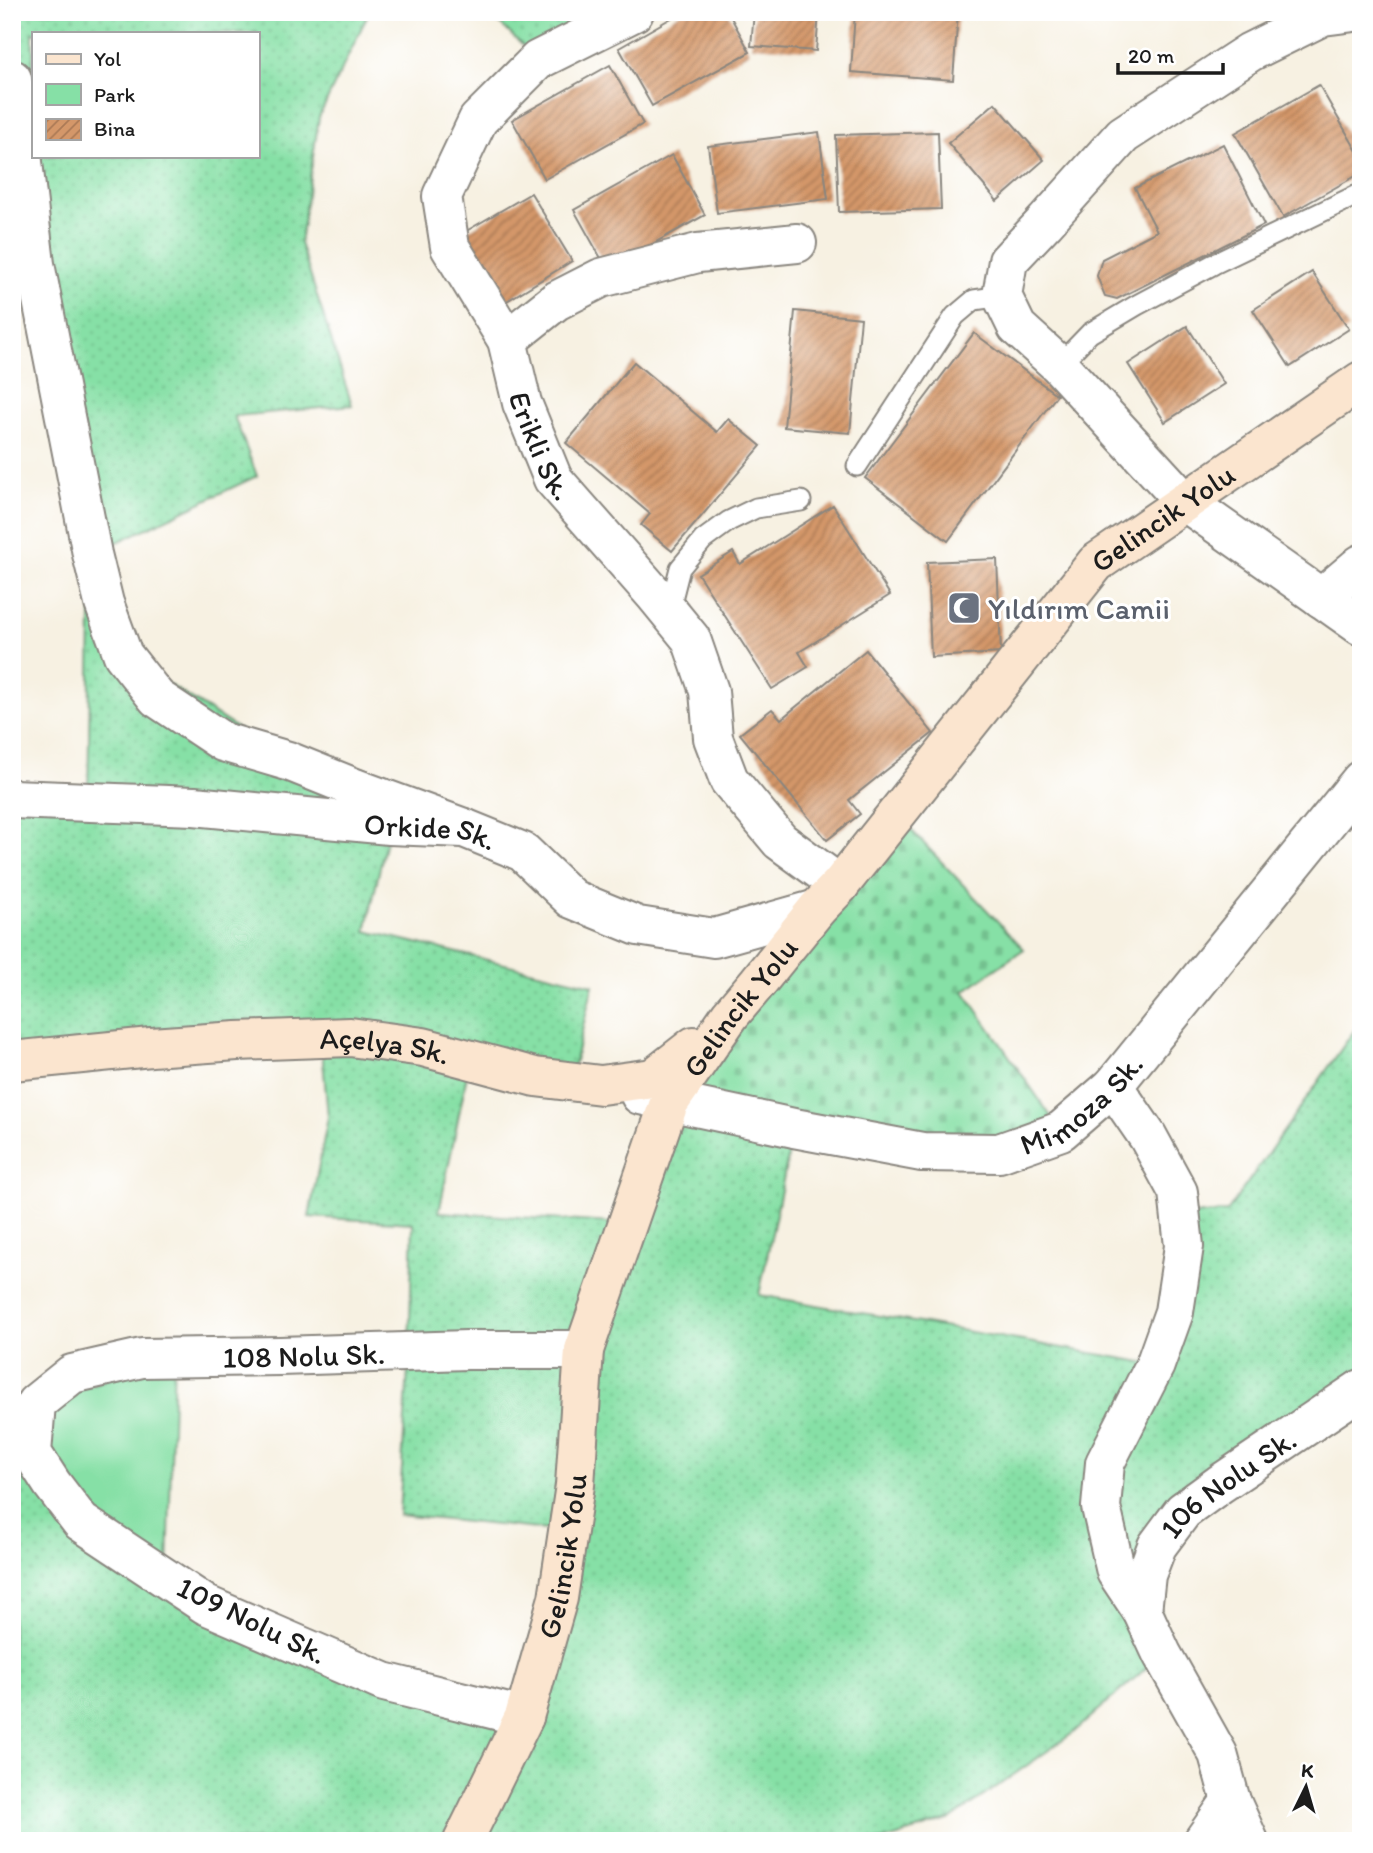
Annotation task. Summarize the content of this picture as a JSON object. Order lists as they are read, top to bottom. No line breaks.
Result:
{"streets":{"main road":["Gelincik Yolu","Açelya Sk."],"street":["Erikli Sk.","Orkide Sk.","Mimoza Sk.","108 Nolu Sk.","106 Nolu Sk.","109 Nolu Sk."]},"crossings":[["Erikli Sk.","Gelincik Yolu"],["Erikli Sk.","Orkide Sk."],["Gelincik Yolu","Orkide Sk."],["Gelincik Yolu","Açelya Sk."],["Gelincik Yolu","Mimoza Sk."],["Gelincik Yolu","108 Nolu Sk."],["Gelincik Yolu","109 Nolu Sk."],["Açelya Sk.","Mimoza Sk."],["108 Nolu Sk.","109 Nolu Sk."]],"places":{"mosque":["Yıldırım Camii"]},"legend":["Yol","Park","Bina"],"scale_bar":"20 m","north":"top"}
